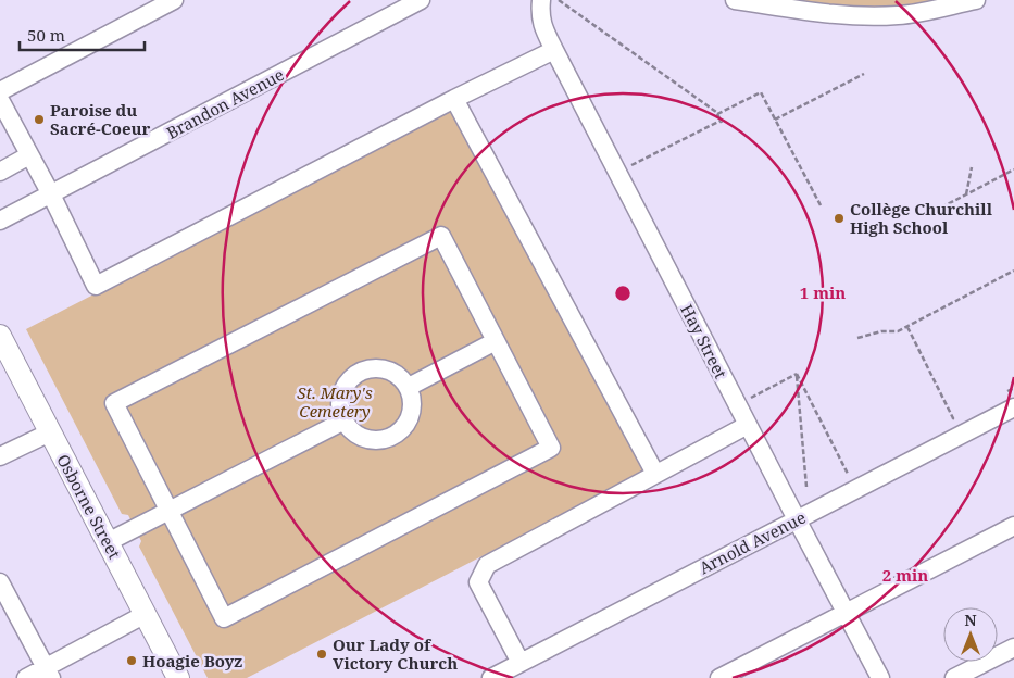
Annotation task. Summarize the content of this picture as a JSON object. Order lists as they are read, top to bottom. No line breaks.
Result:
{"streets":{"main road":["Osborne Street"],"street":["Brandon Avenue","Hay Street","Arnold Avenue"]},"crossings":[["Hay Street","Arnold Avenue"]],"parks":["St. Mary's Cemetery"],"places":["Paroise du Sacré-Coeur","Collège Churchill High School","Our Lady of Victory Church","Hoagie Boyz"],"scale_bar":"50 m","north":"top","rings":["1 min","2 min"]}
